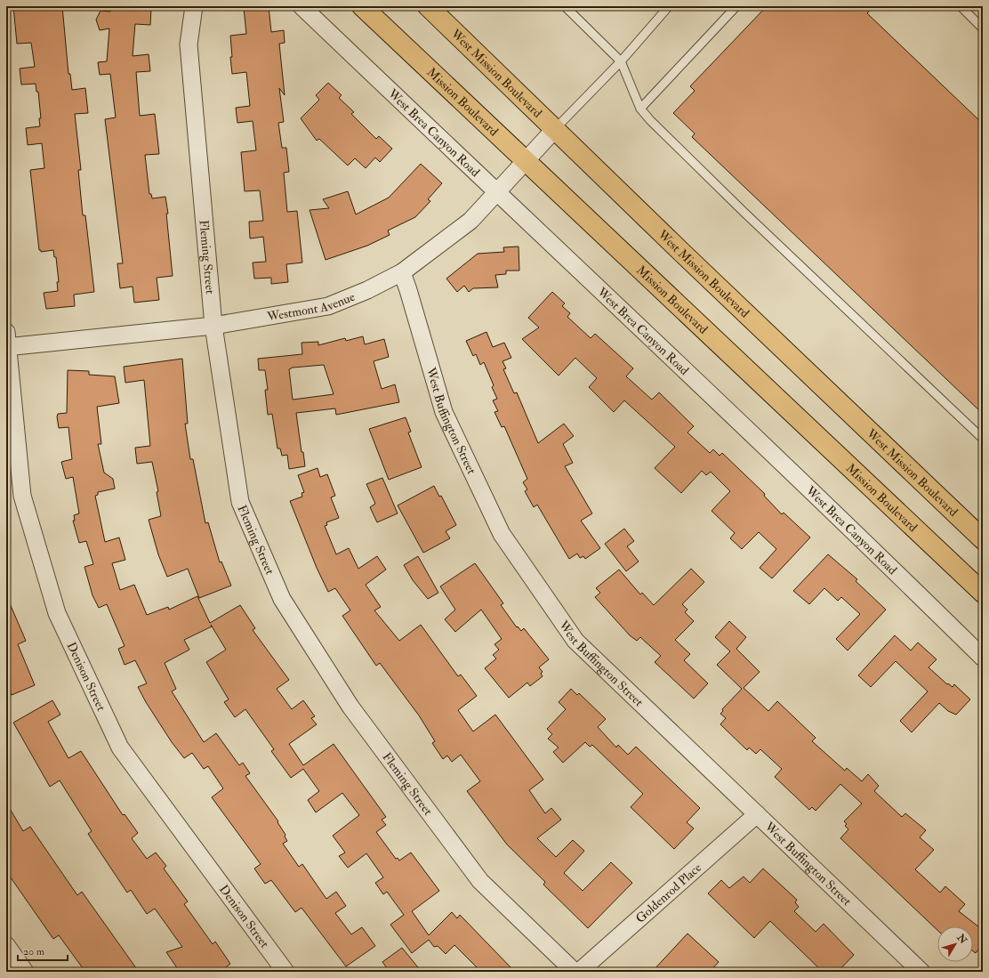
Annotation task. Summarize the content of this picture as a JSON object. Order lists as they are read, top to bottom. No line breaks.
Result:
{"streets":{"main road":["West Mission Boulevard","Mission Boulevard"],"street":["West Brea Canyon Road","Fleming Street","Westmont Avenue","West Buffington Street","Denison Street","Goldenrod Place"]},"crossings":[["West Mission Boulevard","Westmont Avenue"],["Mission Boulevard","Westmont Avenue"],["West Brea Canyon Road","Westmont Avenue"],["Fleming Street","Westmont Avenue"],["Westmont Avenue","West Buffington Street"],["Westmont Avenue","Denison Street"],["West Buffington Street","Goldenrod Place"]],"scale_bar":"20 m","north":"top right"}
